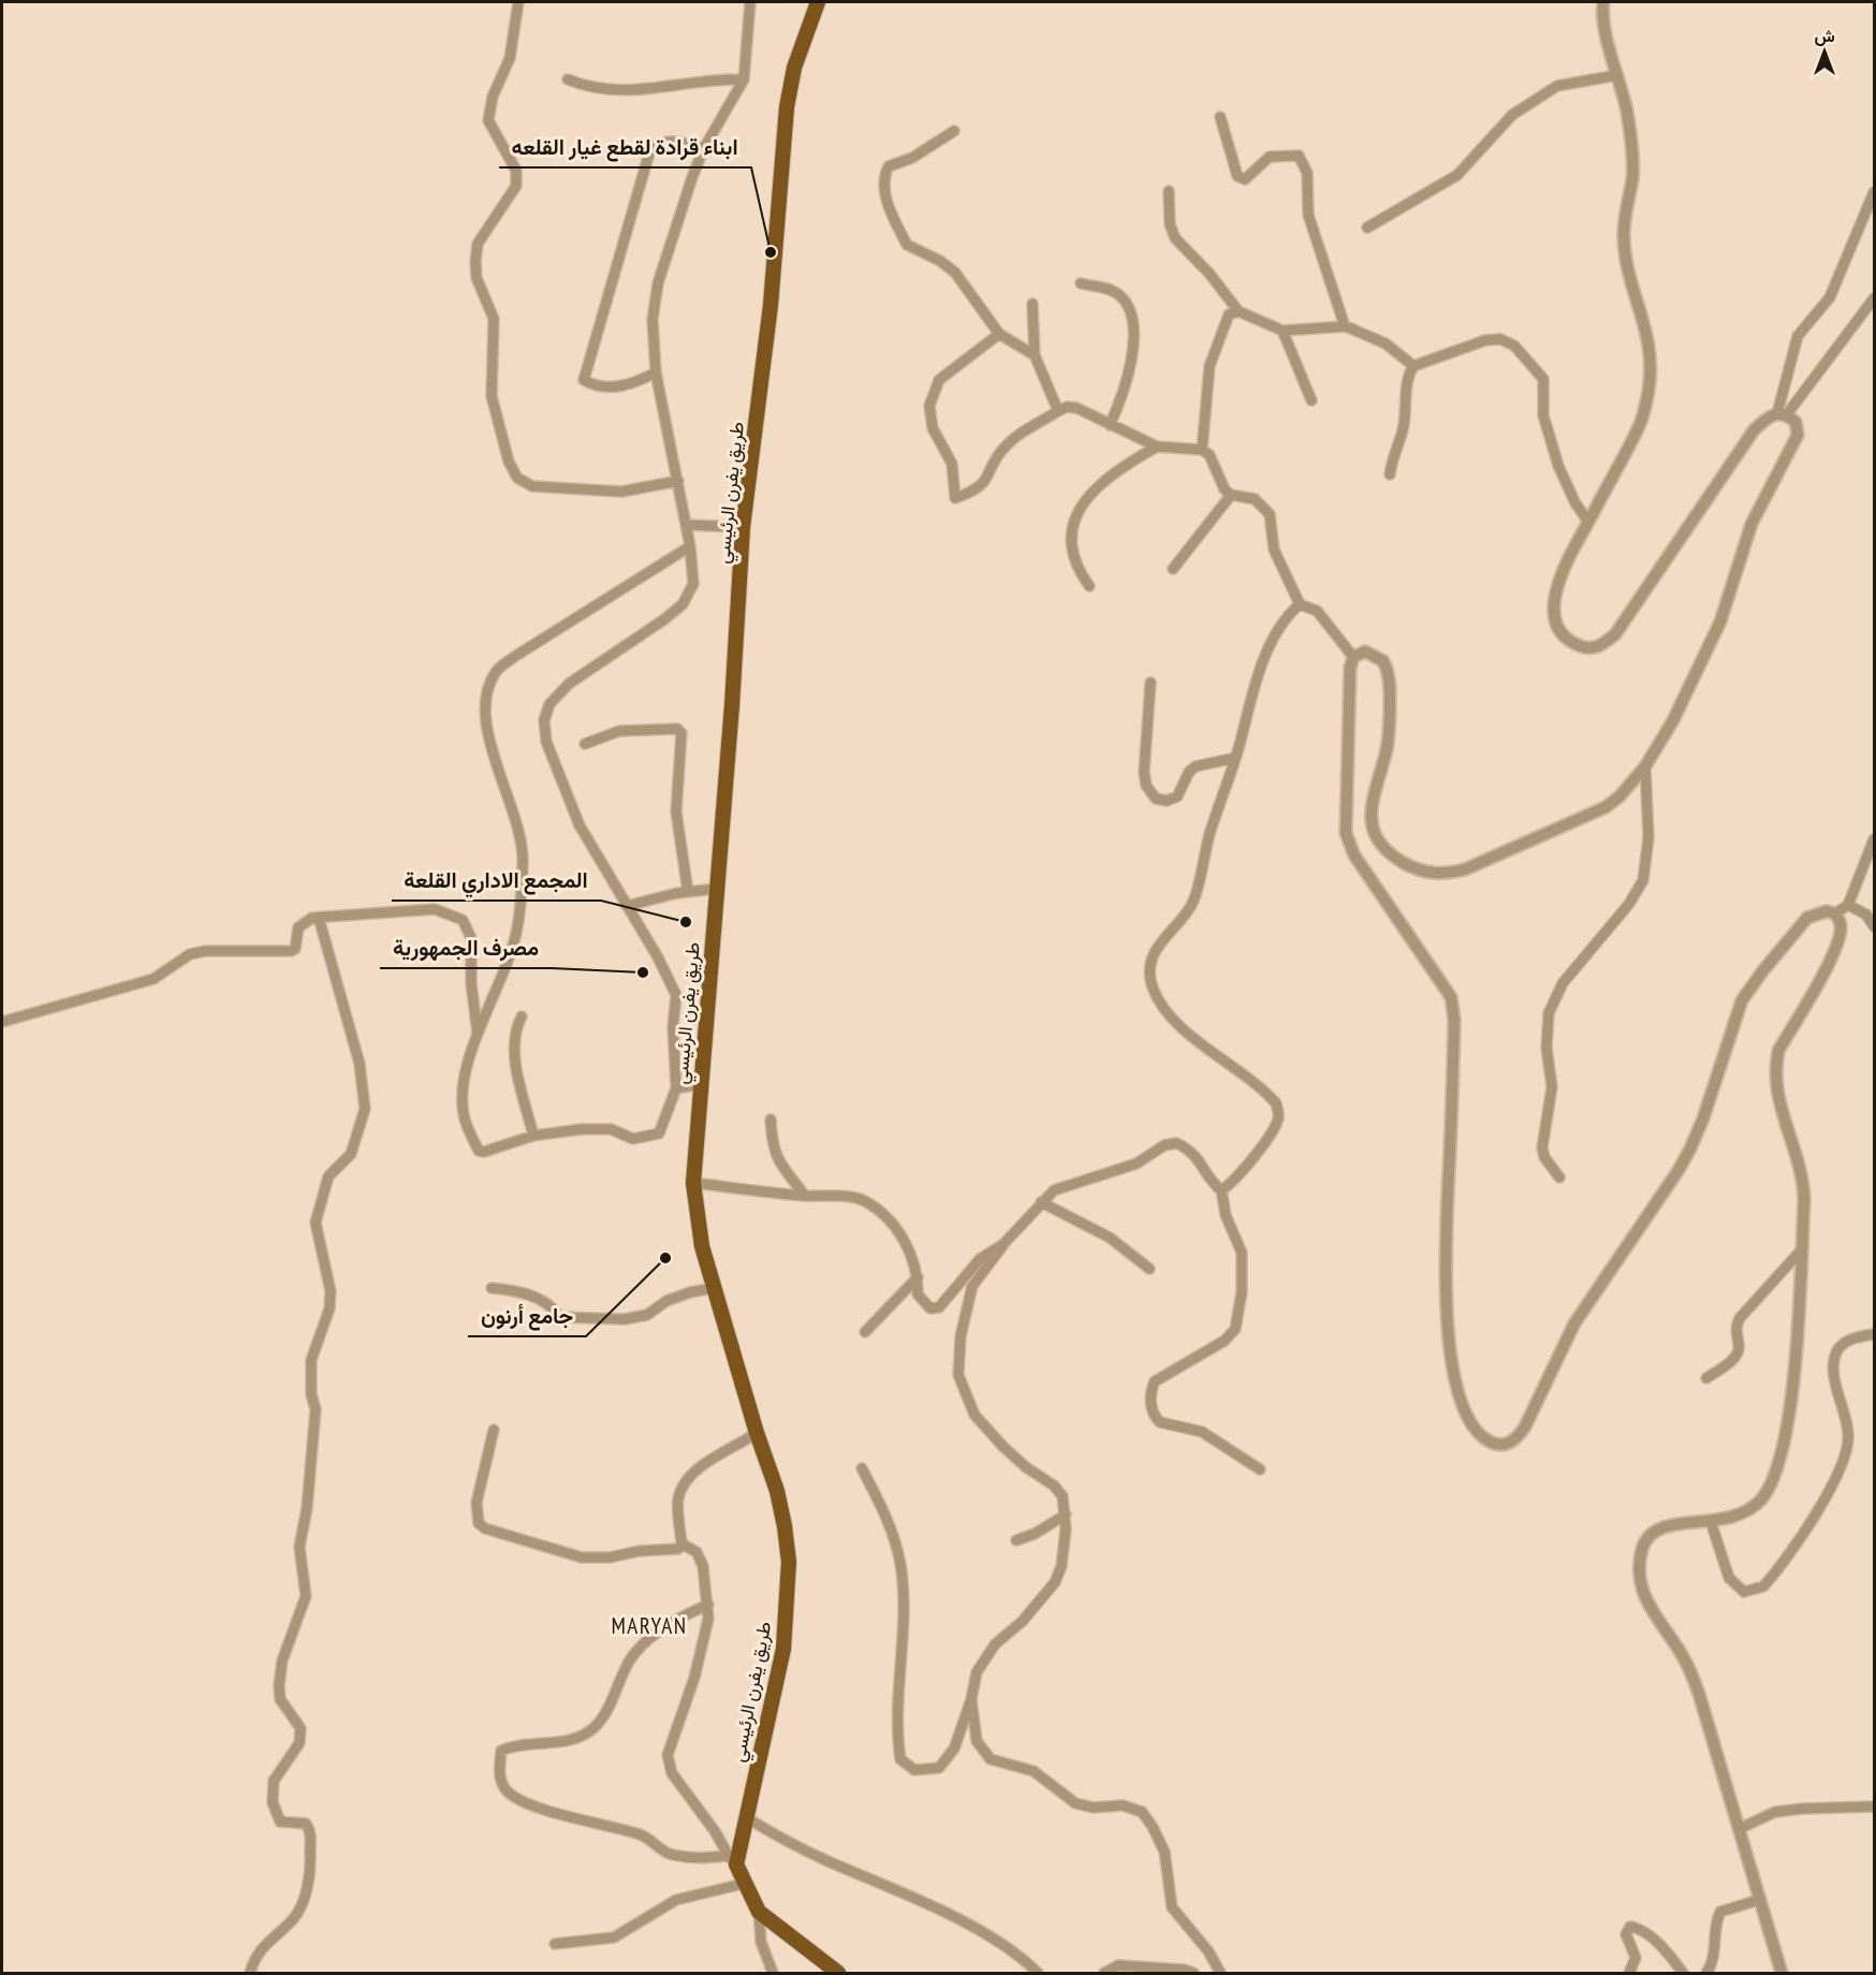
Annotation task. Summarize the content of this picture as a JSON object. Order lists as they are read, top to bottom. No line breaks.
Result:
{"streets":{"main road":["طريق يفرن الرئيسي"]},"districts":["MARYAN"],"places":["ابناء قرادة لقطع غيار القلعه","المجمع الاداري القلعة","مصرف الجمهورية","جامع أرنون"],"north":"top"}
